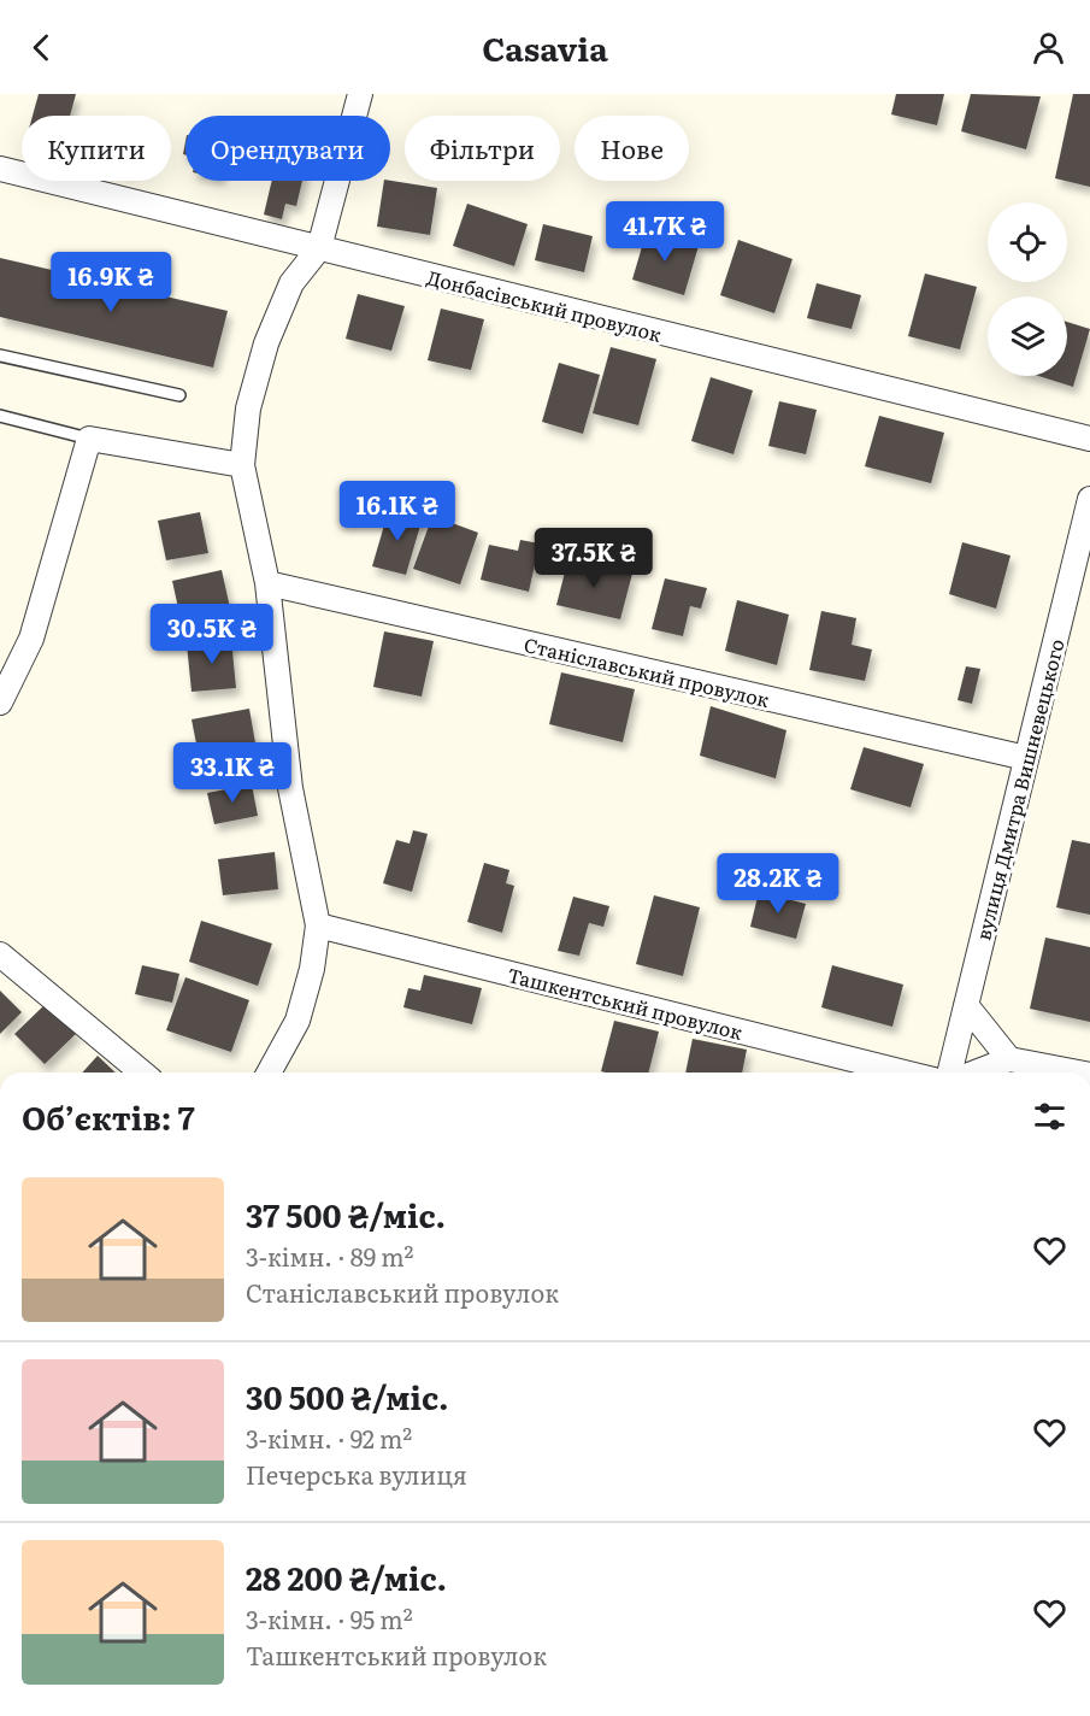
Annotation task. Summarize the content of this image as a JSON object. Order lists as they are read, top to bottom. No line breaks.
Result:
{"streets":{"street":["Донбасівський провулок","Станіславський провулок","вулиця Дмитра Вишневецького","Ташкентський провулок"]},"crossings":[["Станіславський провулок","вулиця Дмитра Вишневецького"]],"page":{"header":"Casavia","chip":["Купити","Орендувати","Фільтри","Нове"],"price":["41.7K ₴","16.9K ₴","16.1K ₴","37.5K ₴","30.5K ₴","33.1K ₴","28.2K ₴"],"heading":"Об’єктів: 7","list":[{"name":"37 500 ₴/міс.","note":"3-кімн. · 89 m² · Станіславський провулок"},{"name":"30 500 ₴/міс.","note":"3-кімн. · 92 m² · Печерська вулиця"},{"name":"28 200 ₴/міс.","note":"3-кімн. · 95 m² · Ташкентський провулок"}]}}
